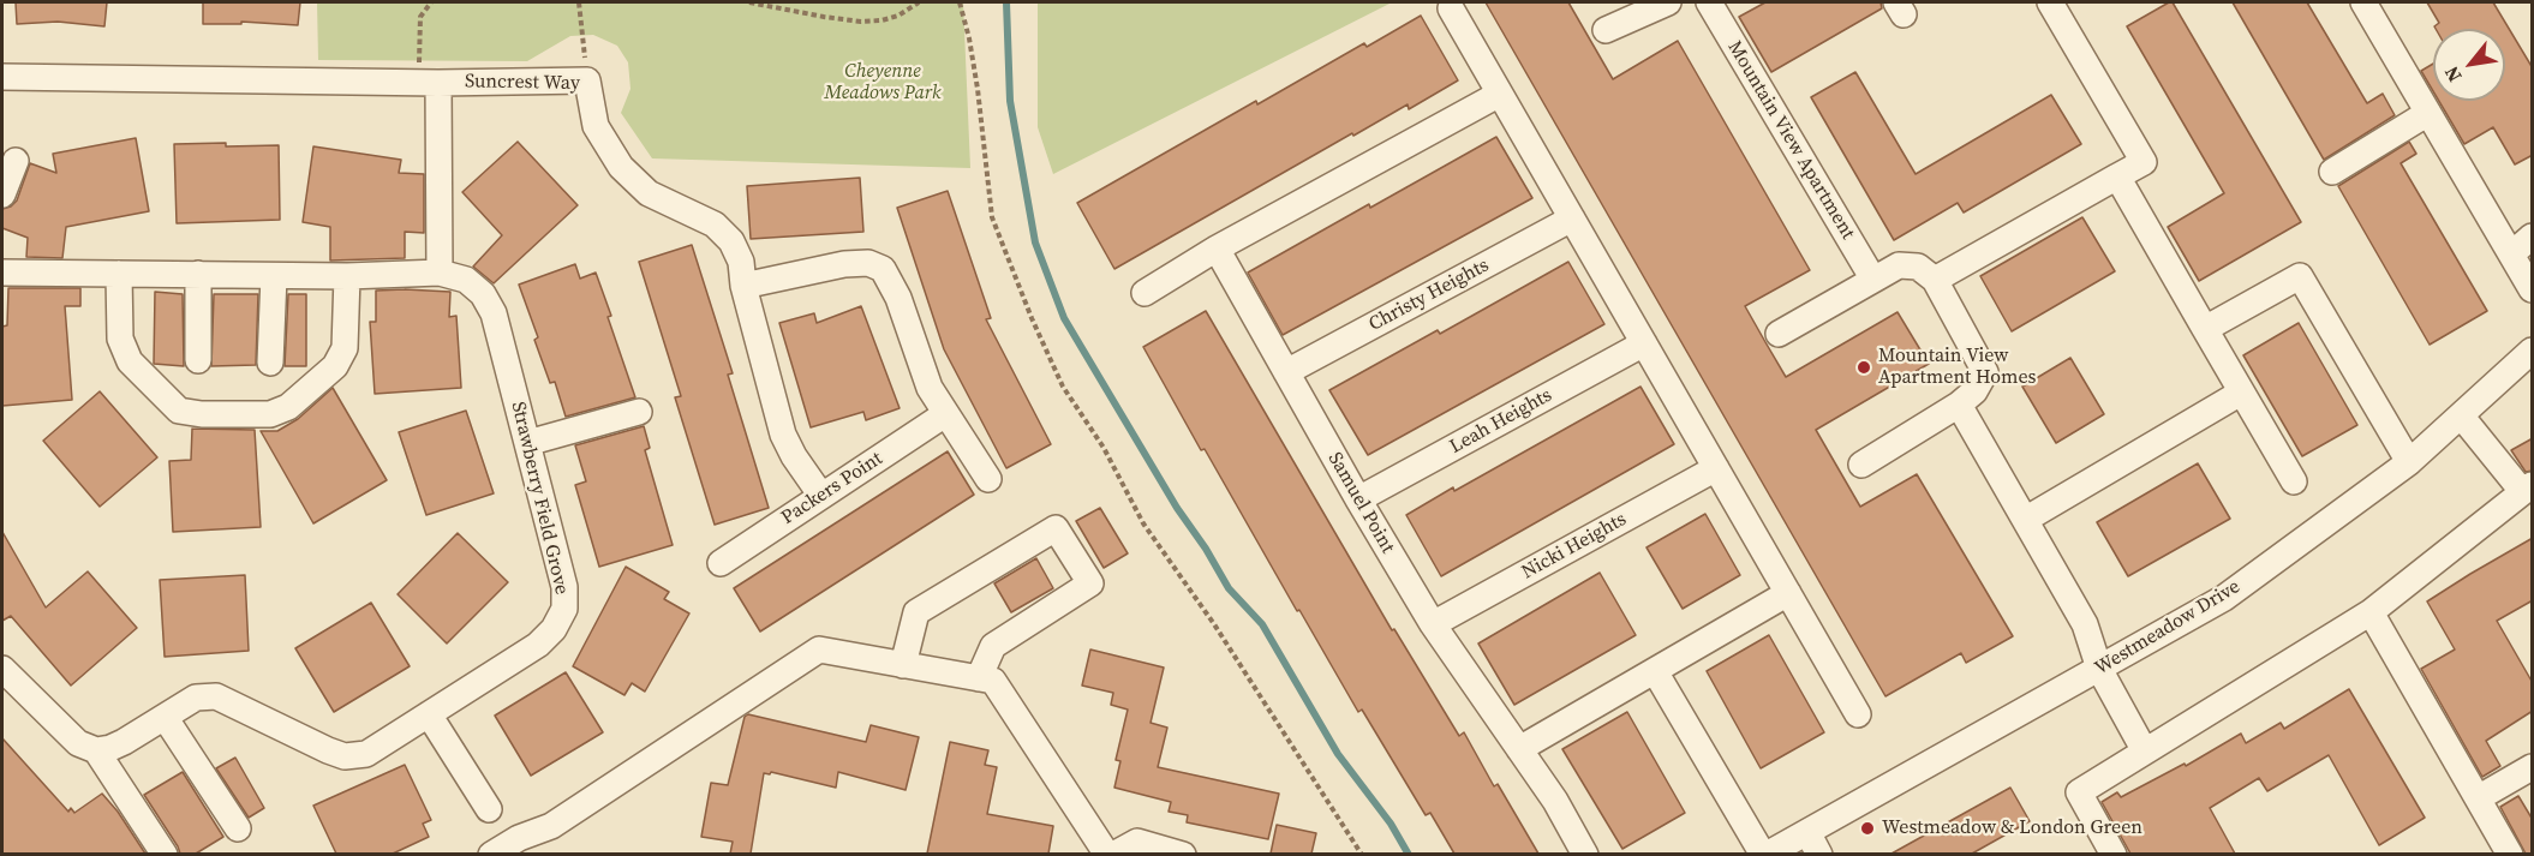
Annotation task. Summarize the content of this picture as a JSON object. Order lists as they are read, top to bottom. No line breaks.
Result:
{"streets":{"street":["Suncrest Way","Mountain View Apartment","Christy Heights","Leah Heights","Packers Point","Strawberry Field Grove","Samuel Point","Nicki Heights","Westmeadow Drive"]},"crossings":[["Suncrest Way","Packers Point"],["Christy Heights","Samuel Point"],["Leah Heights","Samuel Point"],["Samuel Point","Nicki Heights"]],"parks":["Cheyenne Meadows Park"],"places":["Mountain View Apartment Homes","Westmeadow & London Green"],"north":"bottom left"}
